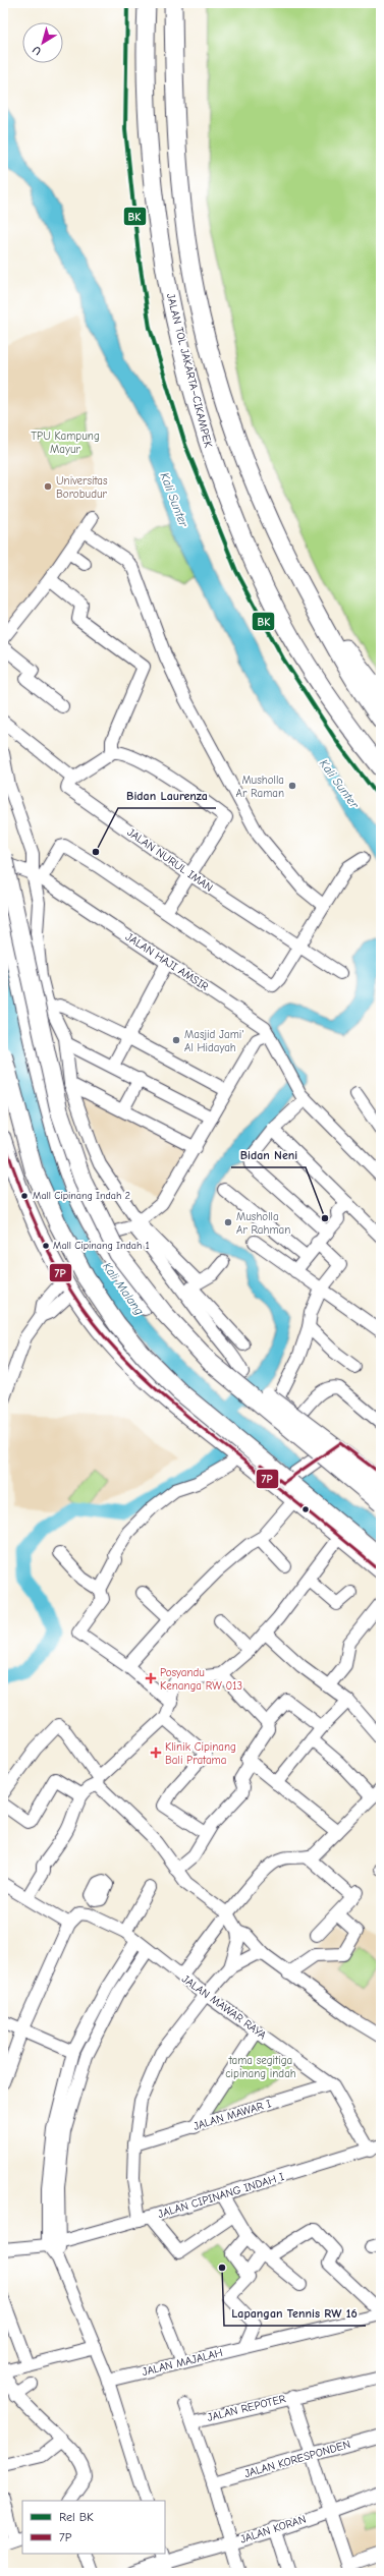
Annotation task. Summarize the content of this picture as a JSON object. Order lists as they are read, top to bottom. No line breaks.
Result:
{"streets":{"highway":["JALAN TOL JAKARTA–CIKAMPEK"],"street":["JALAN NURUL IMAN","JALAN HAJI AMSIR","JALAN MAWAR RAYA","JALAN MAWAR I","JALAN CIPINANG INDAH I","JALAN MAJALAH","JALAN REPOTER","JALAN KORESPONDEN","JALAN KORAN"]},"crossings":[["JALAN MAWAR RAYA","JALAN MAWAR I"],["JALAN MAWAR RAYA","JALAN CIPINANG INDAH I"],["JALAN REPOTER","JALAN KORESPONDEN"],["JALAN REPOTER","JALAN KORAN"]],"water":["Kali Sunter","Kali Malang"],"parks":["TPU Kampung Mayur","tama segitiga cipinang indah"],"places":{"other":["Universitas Borobudur","Musholla Ar Raman","Bidan Laurenza","Masjid Jami' Al Hidayah","Mall Cipinang Indah 2","Bidan Neni","Musholla Ar Rahman","Mall Cipinang Indah 1","Lapangan Tennis RW 16"],"health":["Posyandu Kenanga RW 013","Klinik Cipinang Bali Pratama"]},"lines":["rail line BK","transit line 7P"],"legend":["Rel BK","7P"],"north":"bottom left"}
